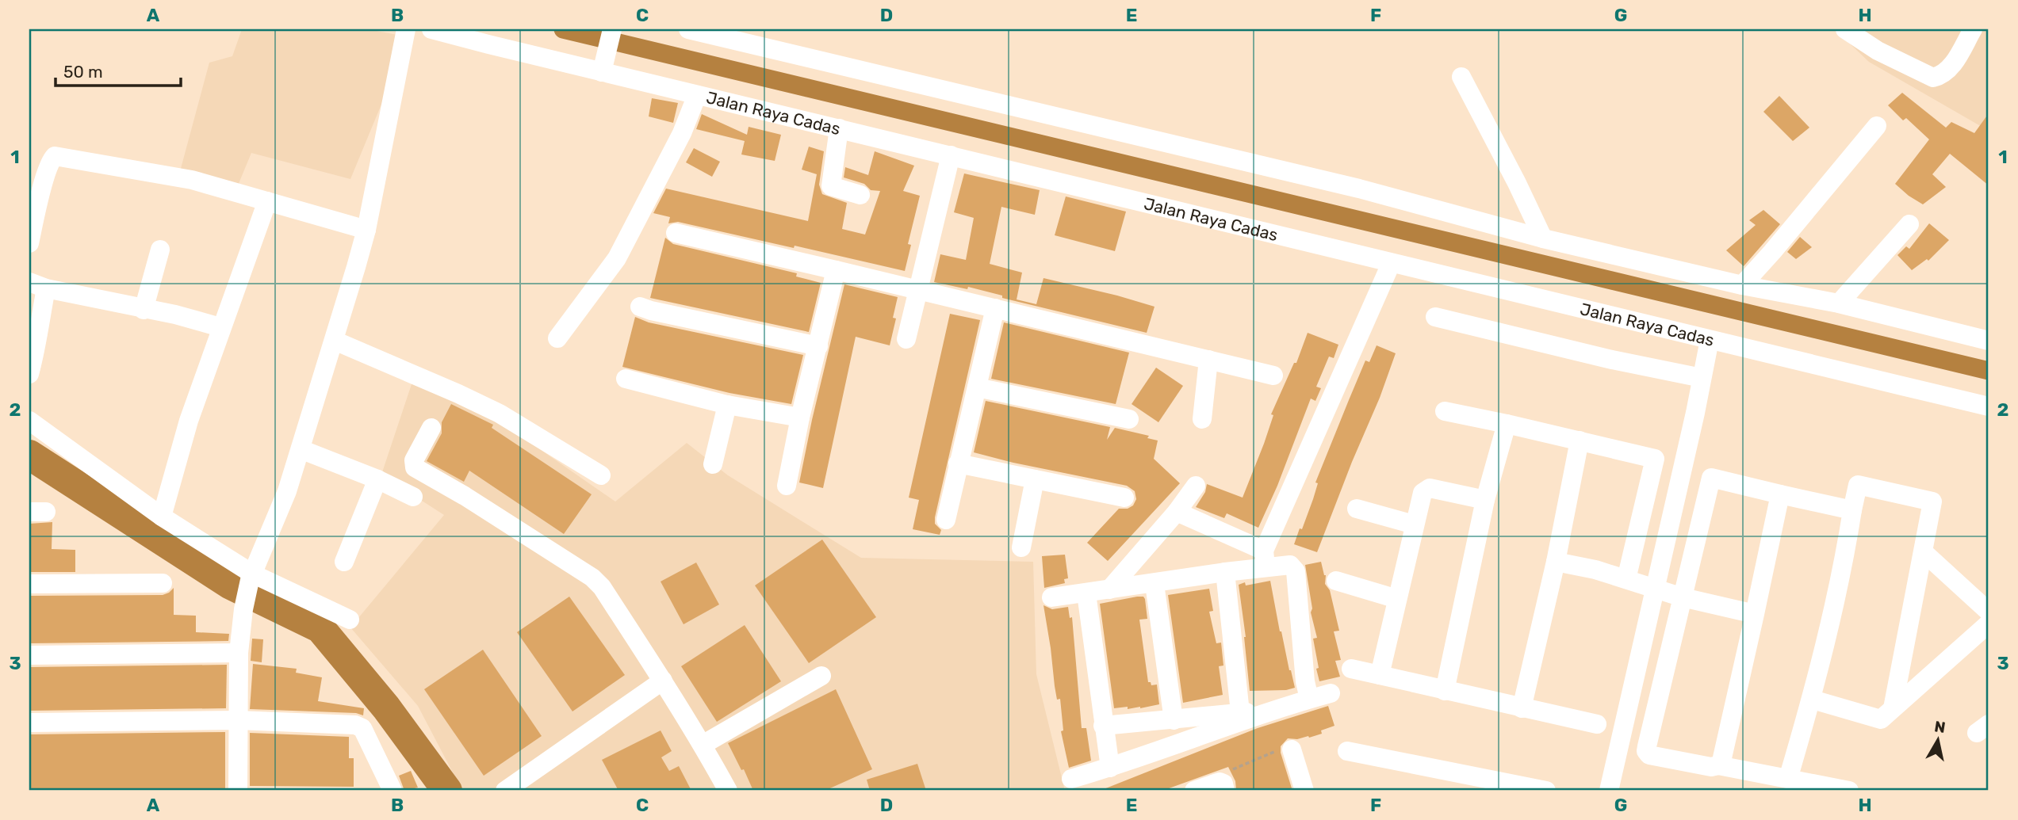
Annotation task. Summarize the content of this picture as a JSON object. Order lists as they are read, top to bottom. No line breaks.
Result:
{"streets":{"street":["Jalan Raya Cadas"]},"scale_bar":"50 m","north":"top","grid":{"columns":["A","B","C","D","E","F","G","H"],"rows":["1","2","3"]}}
